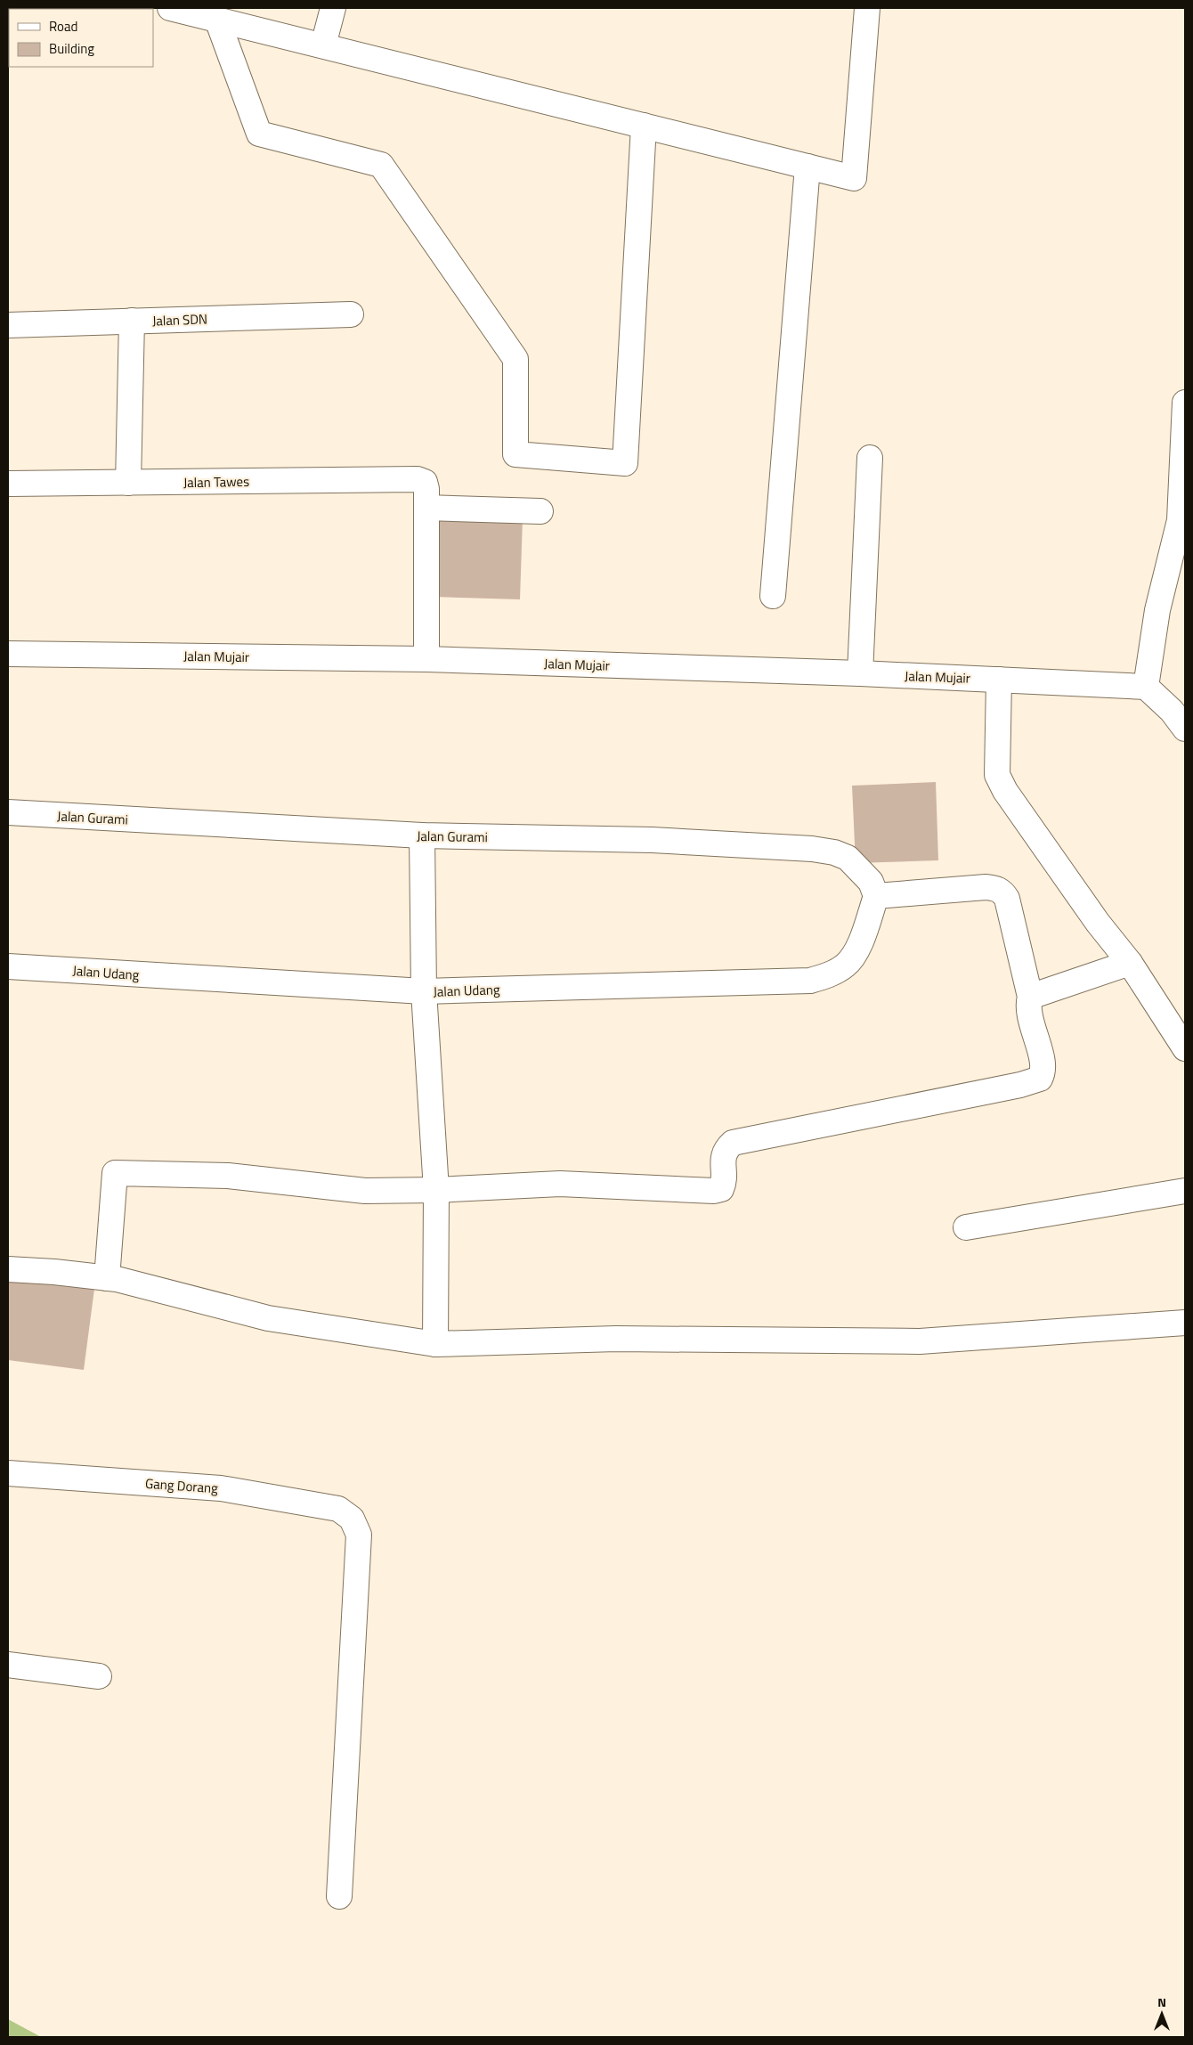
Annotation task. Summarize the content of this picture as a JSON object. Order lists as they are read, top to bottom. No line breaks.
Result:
{"streets":{"street":["Jalan SDN","Jalan Tawes","Jalan Mujair","Jalan Gurami","Jalan Udang","Gang Dorang"]},"crossings":[["Jalan Gurami","Jalan Udang"]],"legend":["Road","Building"],"north":"top"}
